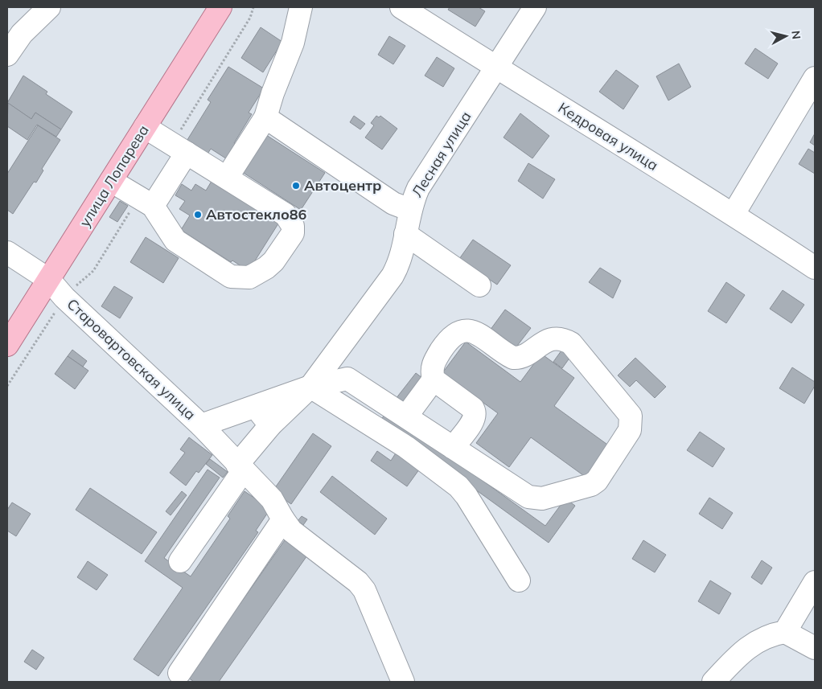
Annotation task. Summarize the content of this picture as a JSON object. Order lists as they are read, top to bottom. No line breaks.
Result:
{"streets":{"main road":["улица Лопарева"],"street":["Кедровая улица","Лесная улица","Старовартовская улица"]},"crossings":[["Кедровая улица","Лесная улица"],["Лесная улица","Старовартовская улица"],["улица Лопарева","Старовартовская улица"]],"places":["Автоцентр","Автостекло86"],"north":"right"}
